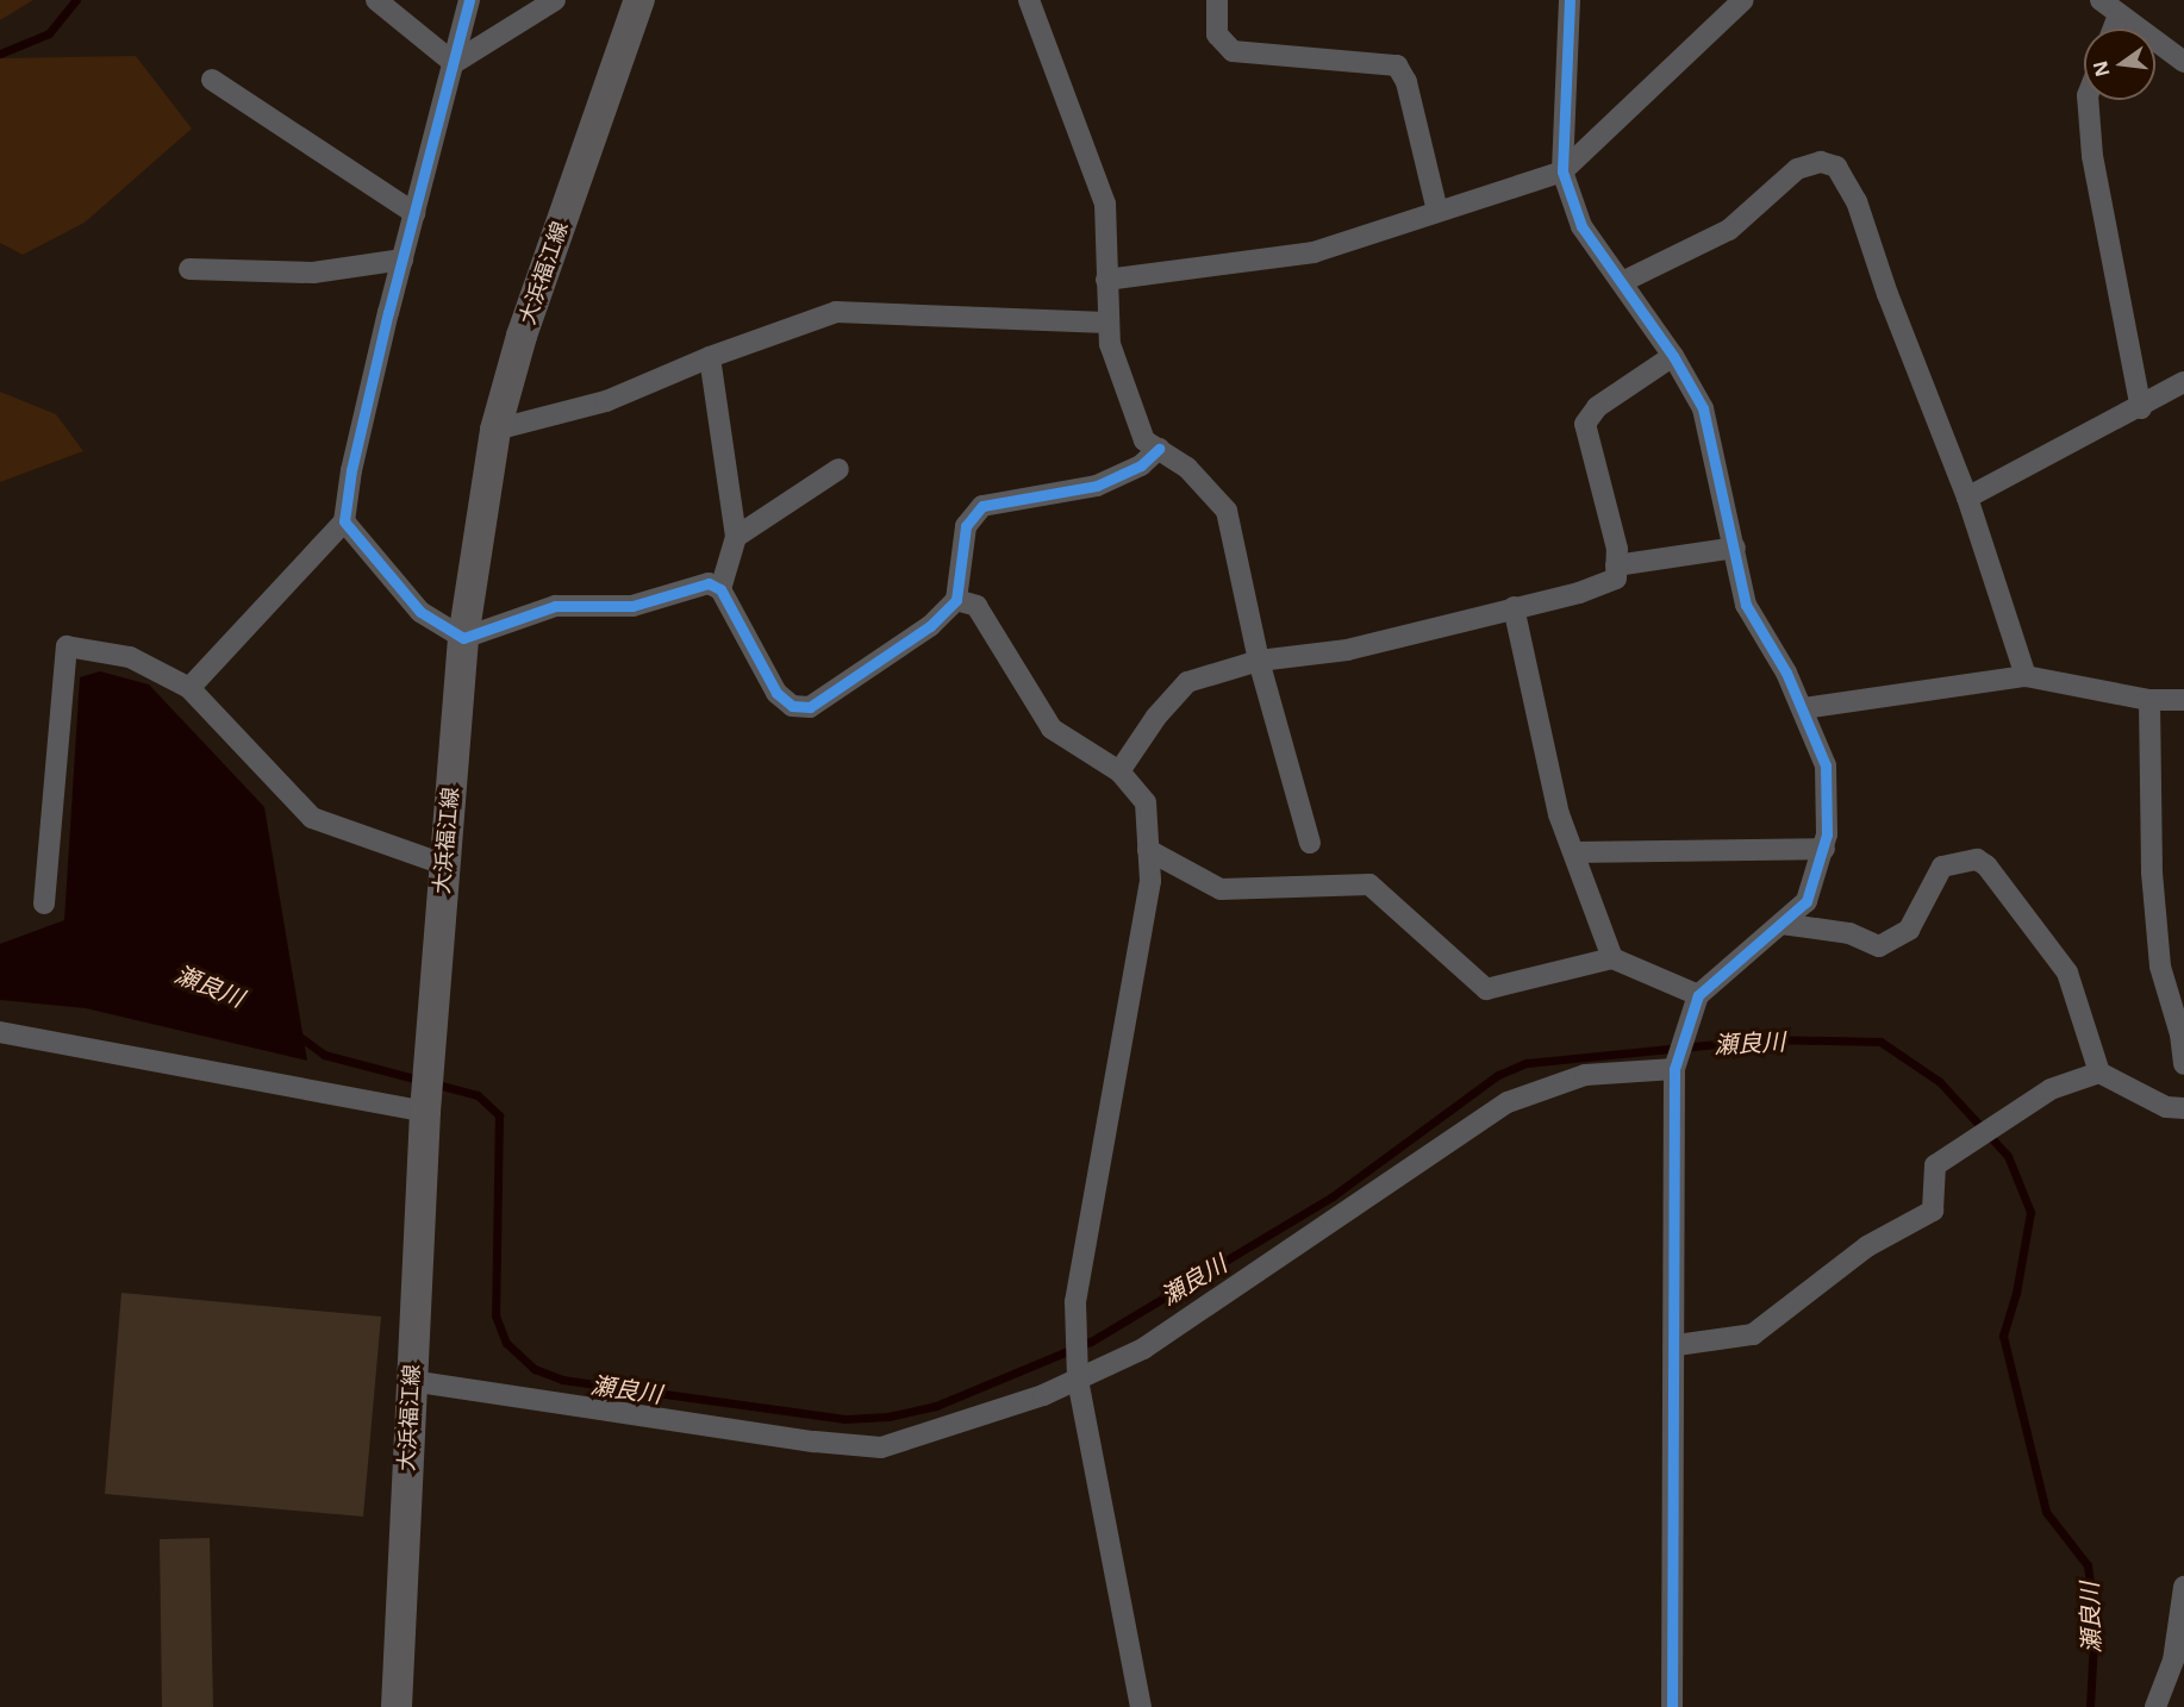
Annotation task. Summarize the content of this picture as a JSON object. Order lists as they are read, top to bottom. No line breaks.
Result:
{"streets":{"main road":["大浜福江線"]},"water":["瀬良川"],"north":"left"}
